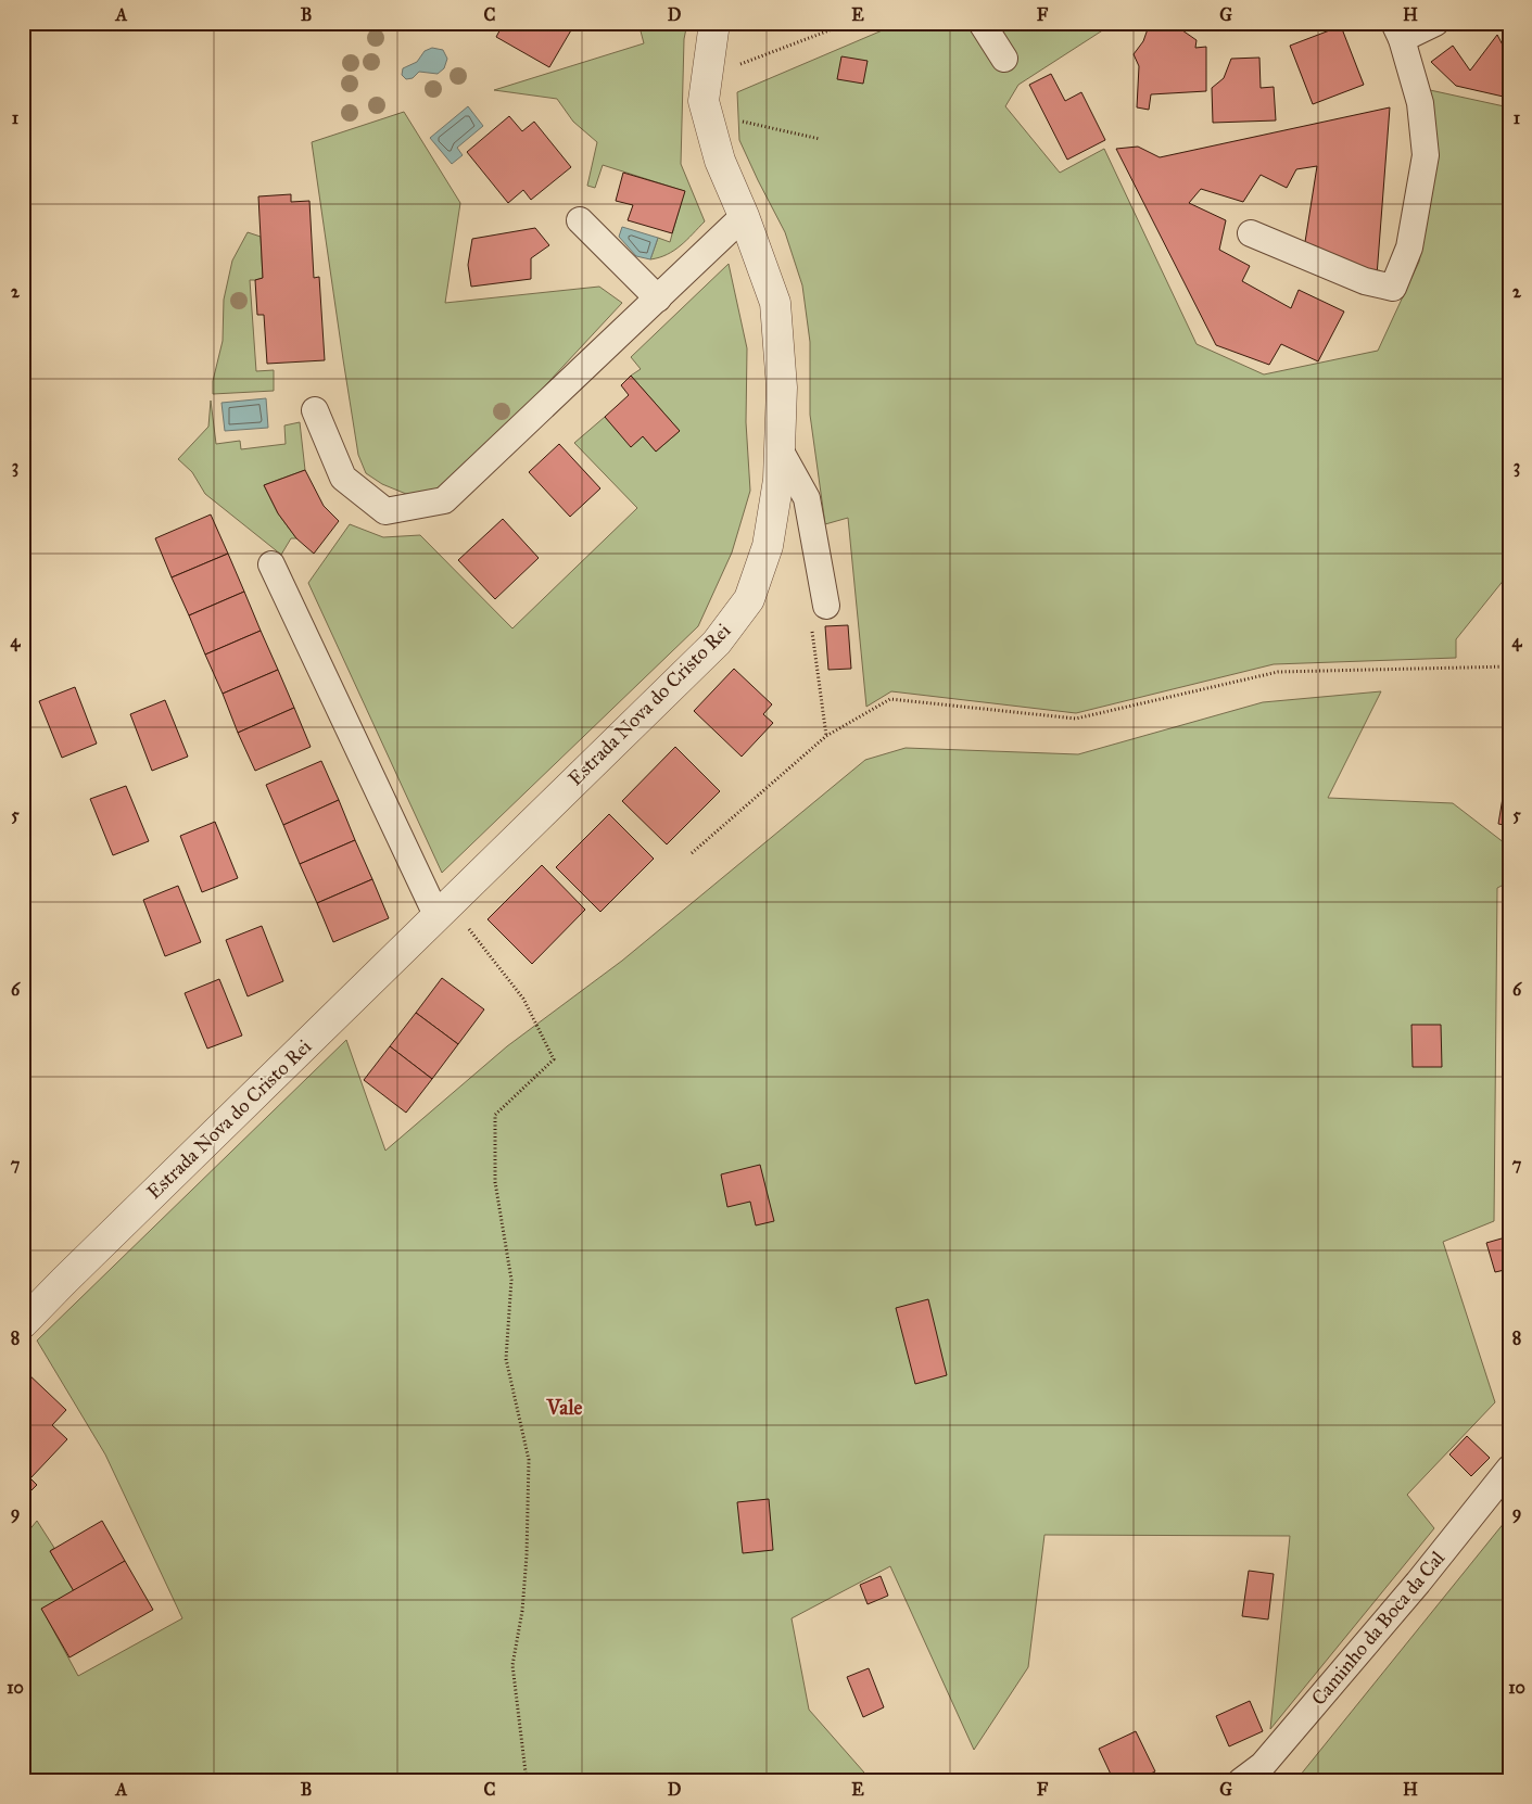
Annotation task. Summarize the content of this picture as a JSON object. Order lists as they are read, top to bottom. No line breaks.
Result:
{"streets":{"street":["Estrada Nova do Cristo Rei","Caminho da Boca da Cal"]},"districts":["Vale"],"grid":{"columns":["A","B","C","D","E","F","G","H"],"rows":["1","2","3","4","5","6","7","8","9","10"]}}
